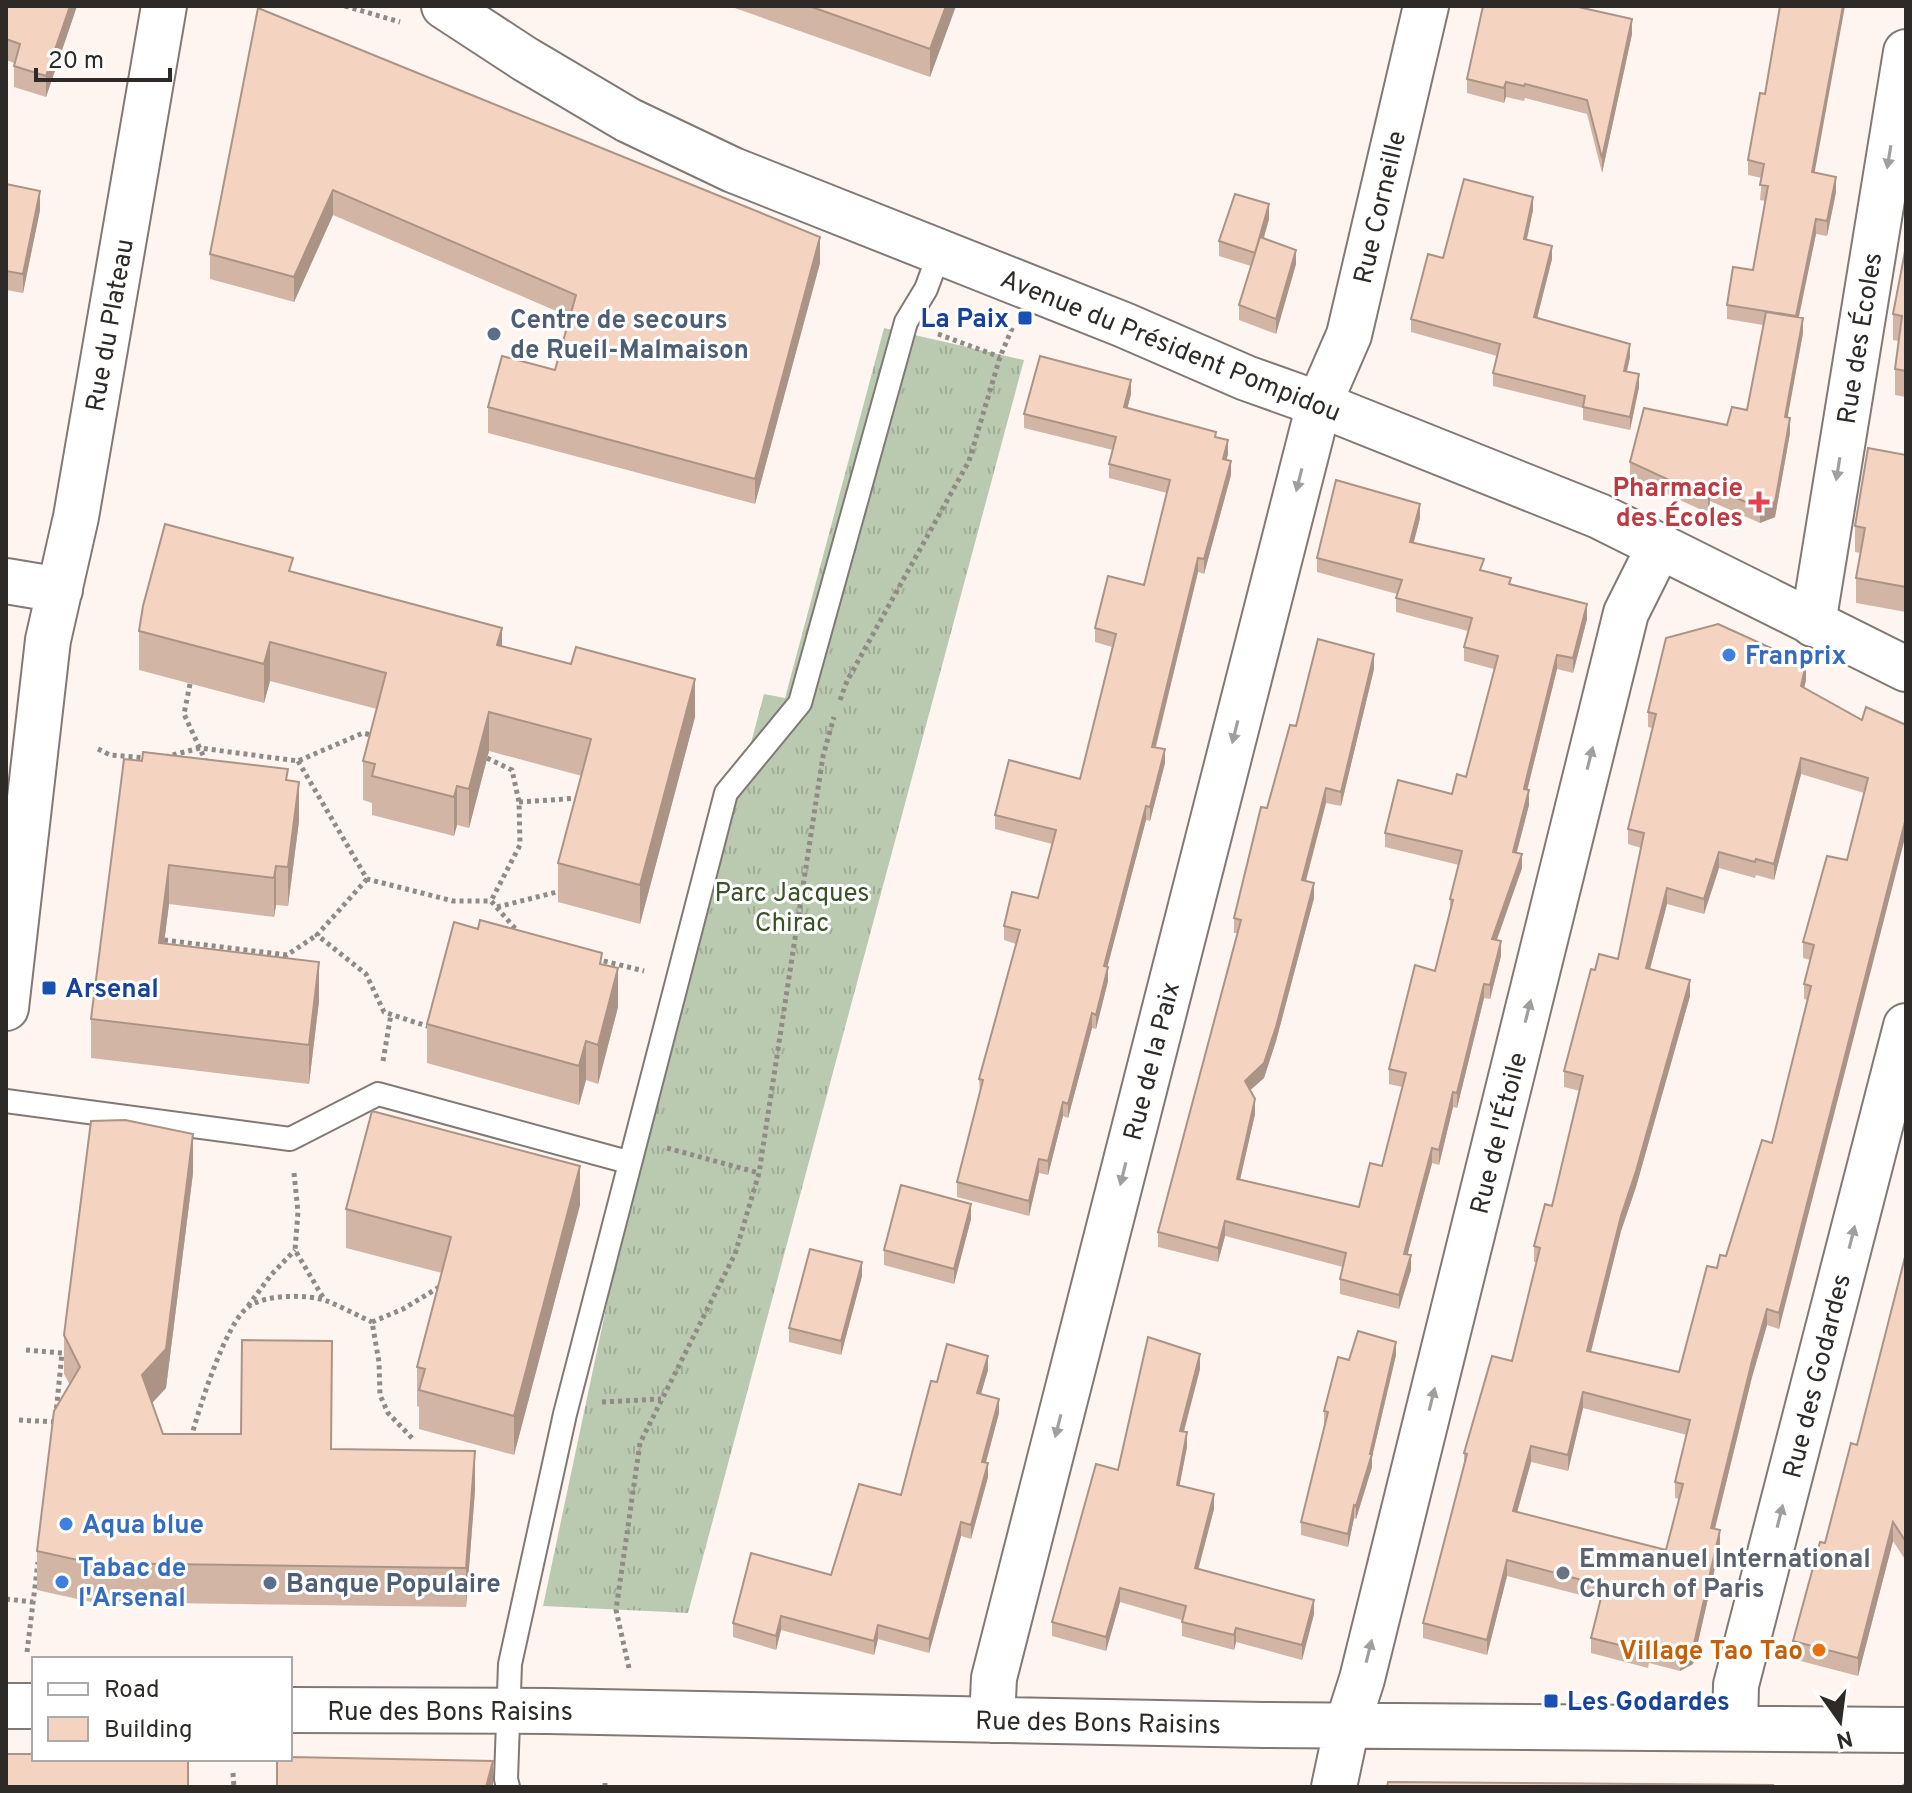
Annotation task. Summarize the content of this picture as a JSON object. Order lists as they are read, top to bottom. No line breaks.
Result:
{"streets":{"street":["Rue Corneille","Rue du Plateau","Rue des Écoles","Avenue du Président Pompidou","Rue de la Paix","Rue de l'Étoile","Rue des Godardes","Rue des Bons Raisins"]},"crossings":[["Rue Corneille","Avenue du Président Pompidou"],["Rue Corneille","Rue de la Paix"],["Rue des Écoles","Avenue du Président Pompidou"],["Avenue du Président Pompidou","Rue de la Paix"],["Avenue du Président Pompidou","Rue de l'Étoile"],["Rue de la Paix","Rue des Bons Raisins"],["Rue de l'Étoile","Rue des Bons Raisins"],["Rue des Godardes","Rue des Bons Raisins"]],"one_way":["Rue des Écoles","Rue de la Paix","Rue de l'Étoile","Rue des Godardes"],"parks":["Parc Jacques Chirac"],"places":{"transit":["La Paix","Arsenal","Les Godardes"],"other":["Centre de secours de Rueil-Malmaison","Franprix","Aqua blue","Emmanuel International Church of Paris","Tabac de l'Arsenal","Banque Populaire","Village Tao Tao"],"health":["Pharmacie des Écoles"]},"legend":["Road","Building"],"scale_bar":"20 m","north":"bottom"}
